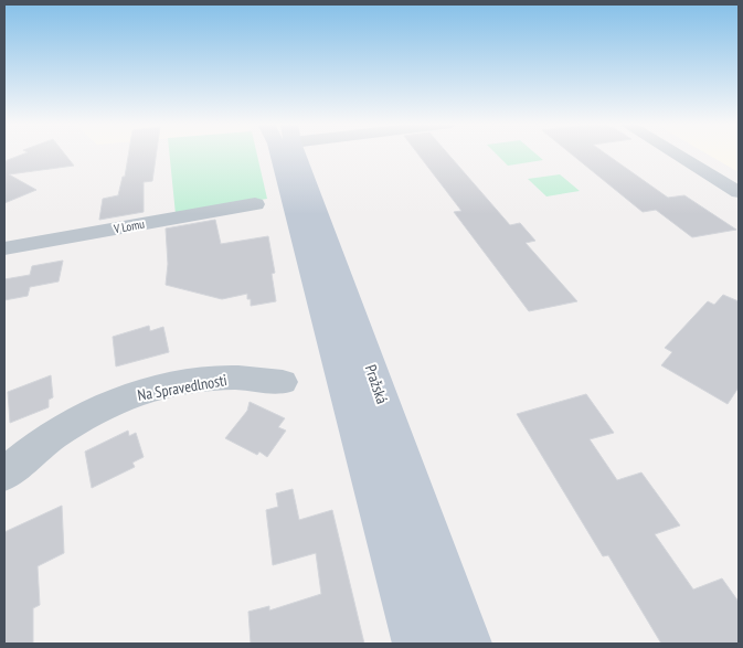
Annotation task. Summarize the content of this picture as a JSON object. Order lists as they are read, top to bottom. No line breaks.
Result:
{"streets":{"street":["V Lomu","Pražská","Na Spravedlnosti"]}}
